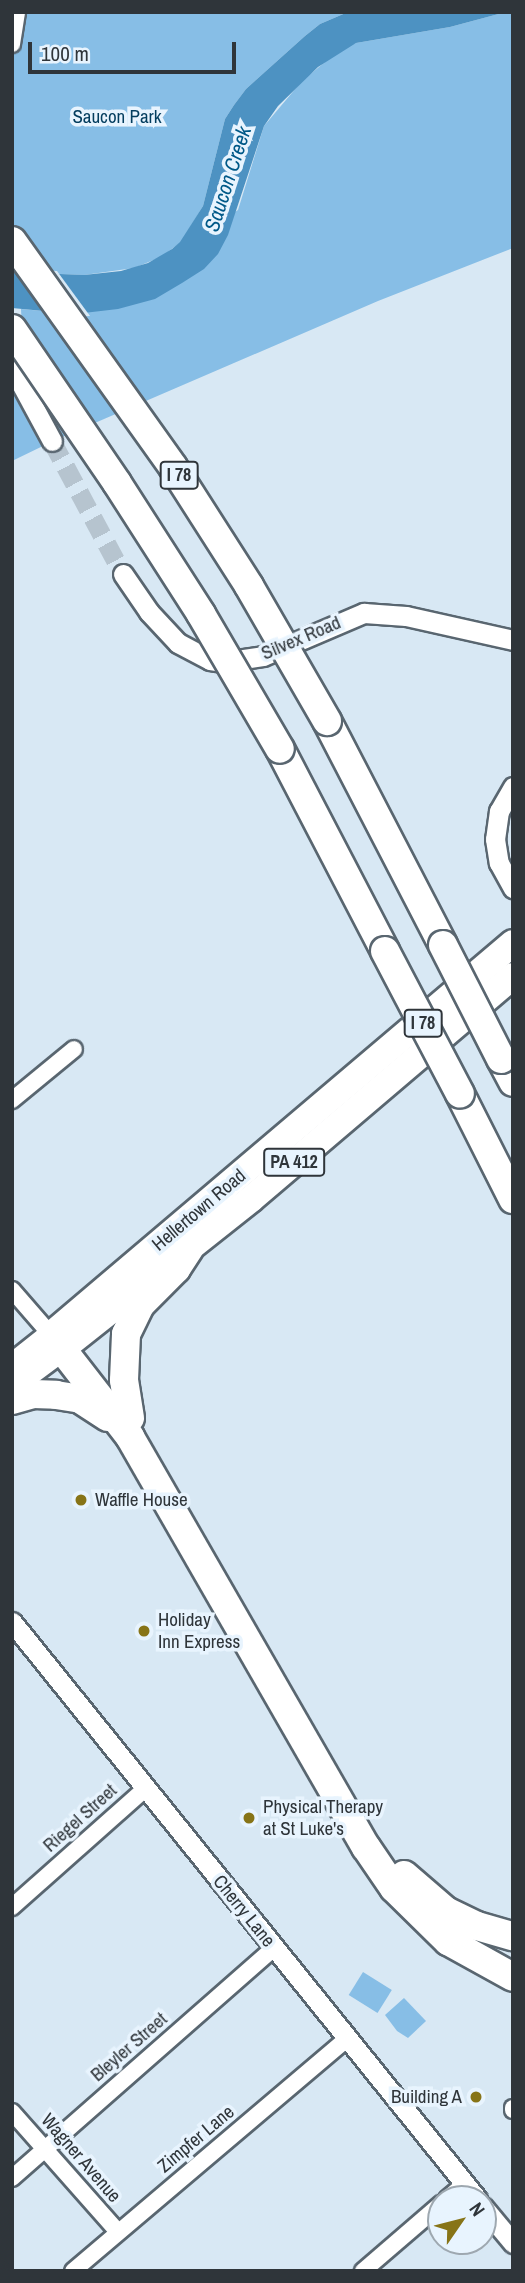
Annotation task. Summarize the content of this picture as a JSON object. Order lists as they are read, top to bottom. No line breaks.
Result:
{"streets":{"highway":["I 78","PA 412","Hellertown Road"],"street":["Silvex Road","Riegel Street","Cherry Lane","Bleyler Street","Zimpfer Lane","Wagner Avenue"]},"crossings":[["Riegel Street","Cherry Lane"],["Cherry Lane","Bleyler Street"],["Cherry Lane","Zimpfer Lane"],["Bleyler Street","Wagner Avenue"],["Zimpfer Lane","Wagner Avenue"]],"water":["Saucon Creek"],"parks":["Saucon Park"],"places":["Waffle House","Holiday Inn Express","Physical Therapy at St Luke's","Building A"],"scale_bar":"100 m","north":"top right"}
